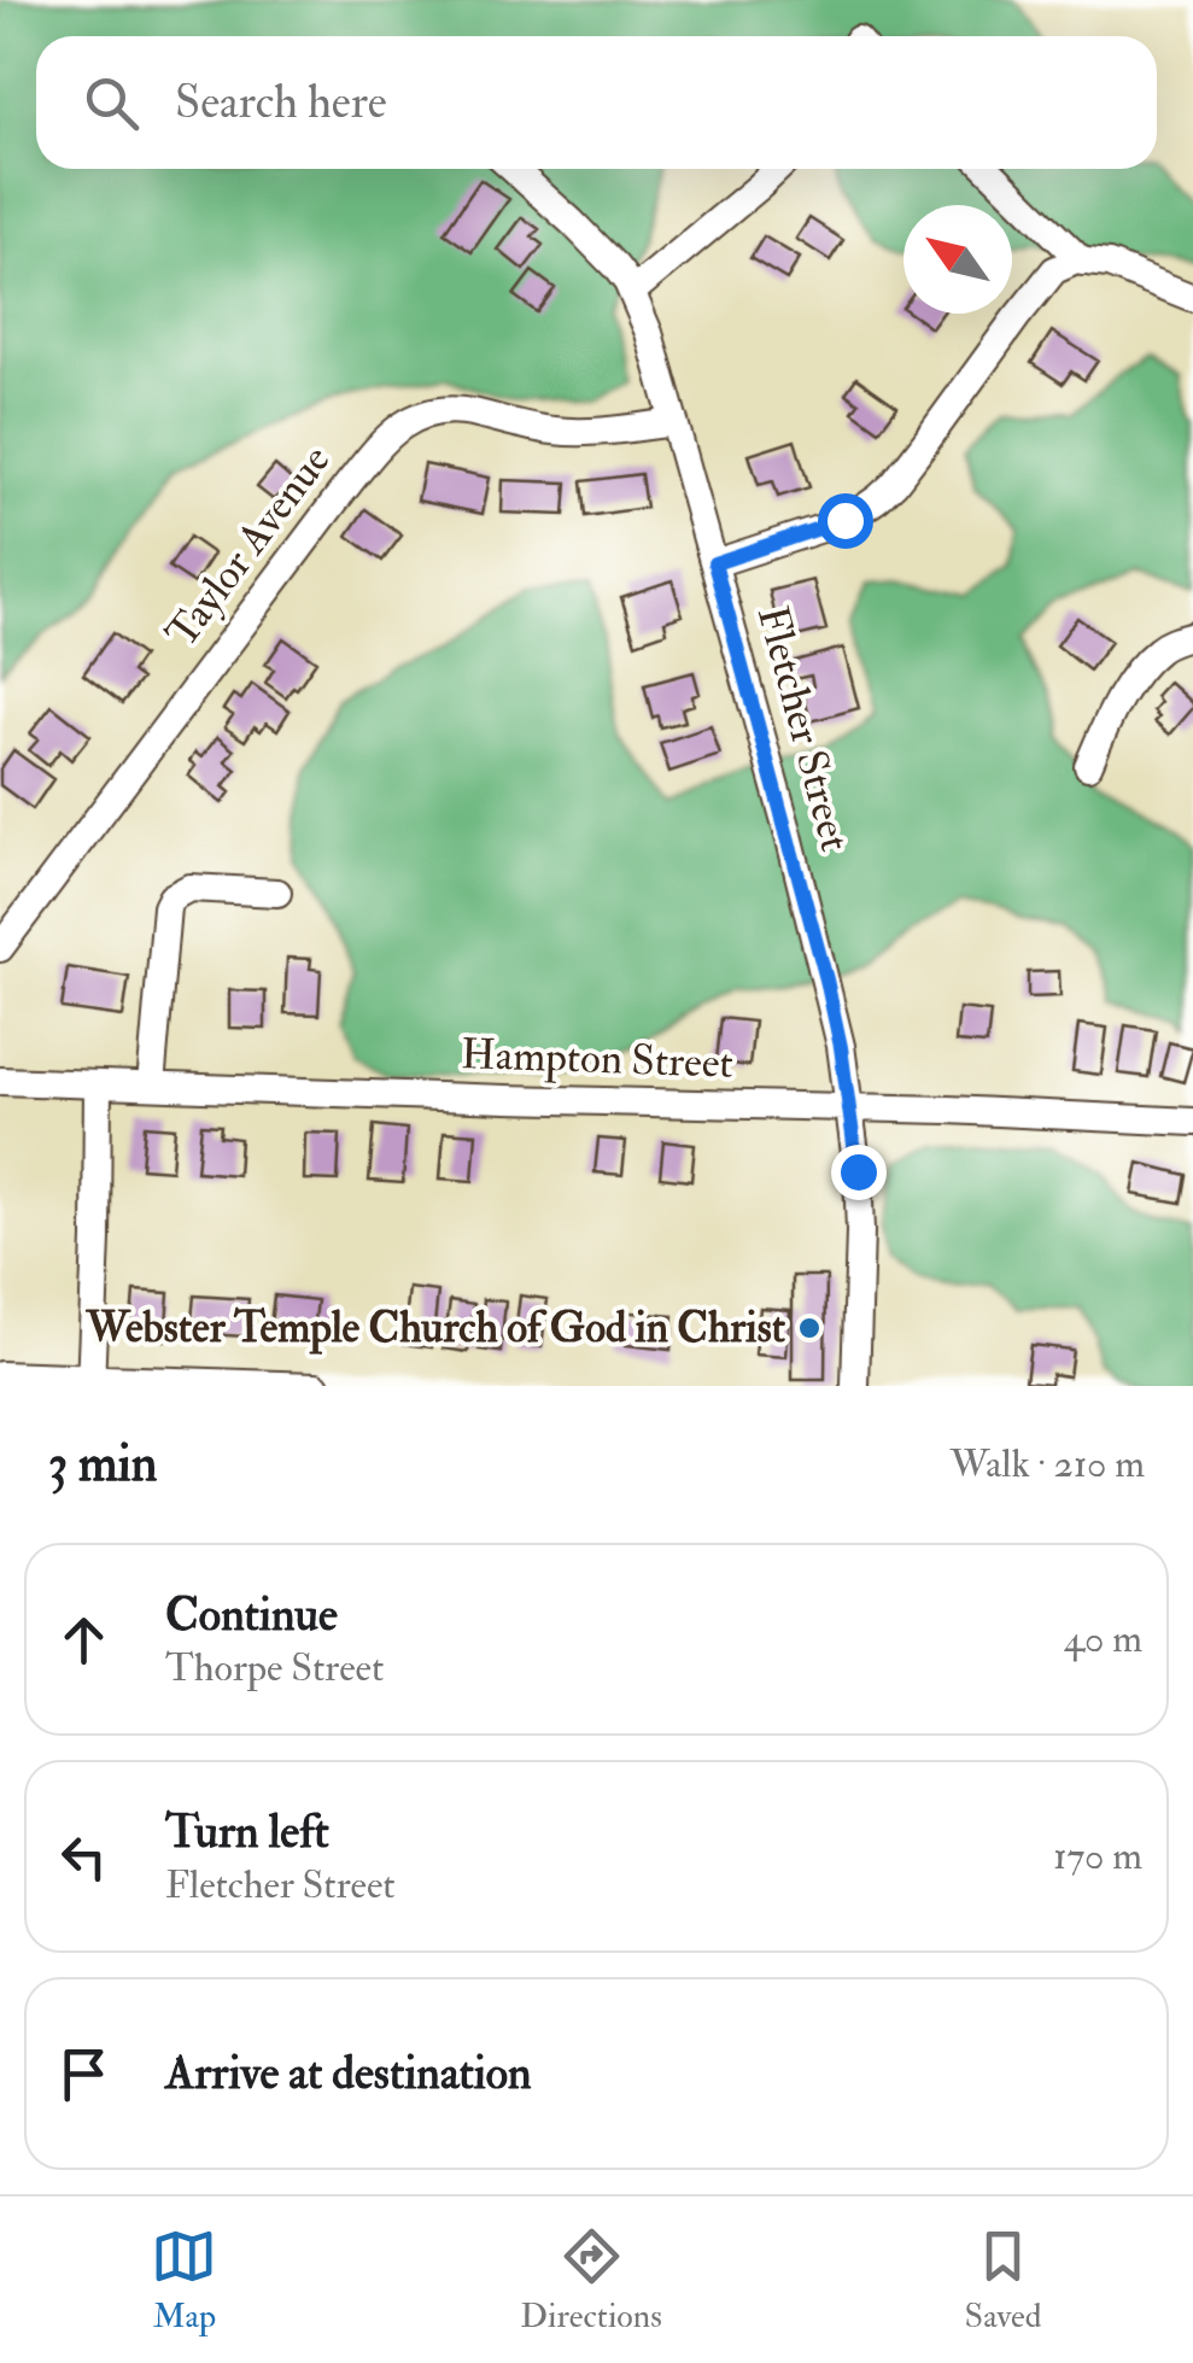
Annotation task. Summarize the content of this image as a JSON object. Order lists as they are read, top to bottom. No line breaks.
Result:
{"streets":{"street":["Taylor Avenue","Fletcher Street","Hampton Street"]},"crossings":[["Taylor Avenue","Fletcher Street"],["Fletcher Street","Hampton Street"]],"places":["Webster Temple Church of God in Christ"],"north":"top left","page":{"search":"Search here","heading":["3 min","Walk · 210 m"],"list":[["Continue","Thorpe Street","40 m"],["Turn left","Fletcher Street","170 m"],"Arrive at destination"],"nav":["Map","Directions","Saved"]}}
